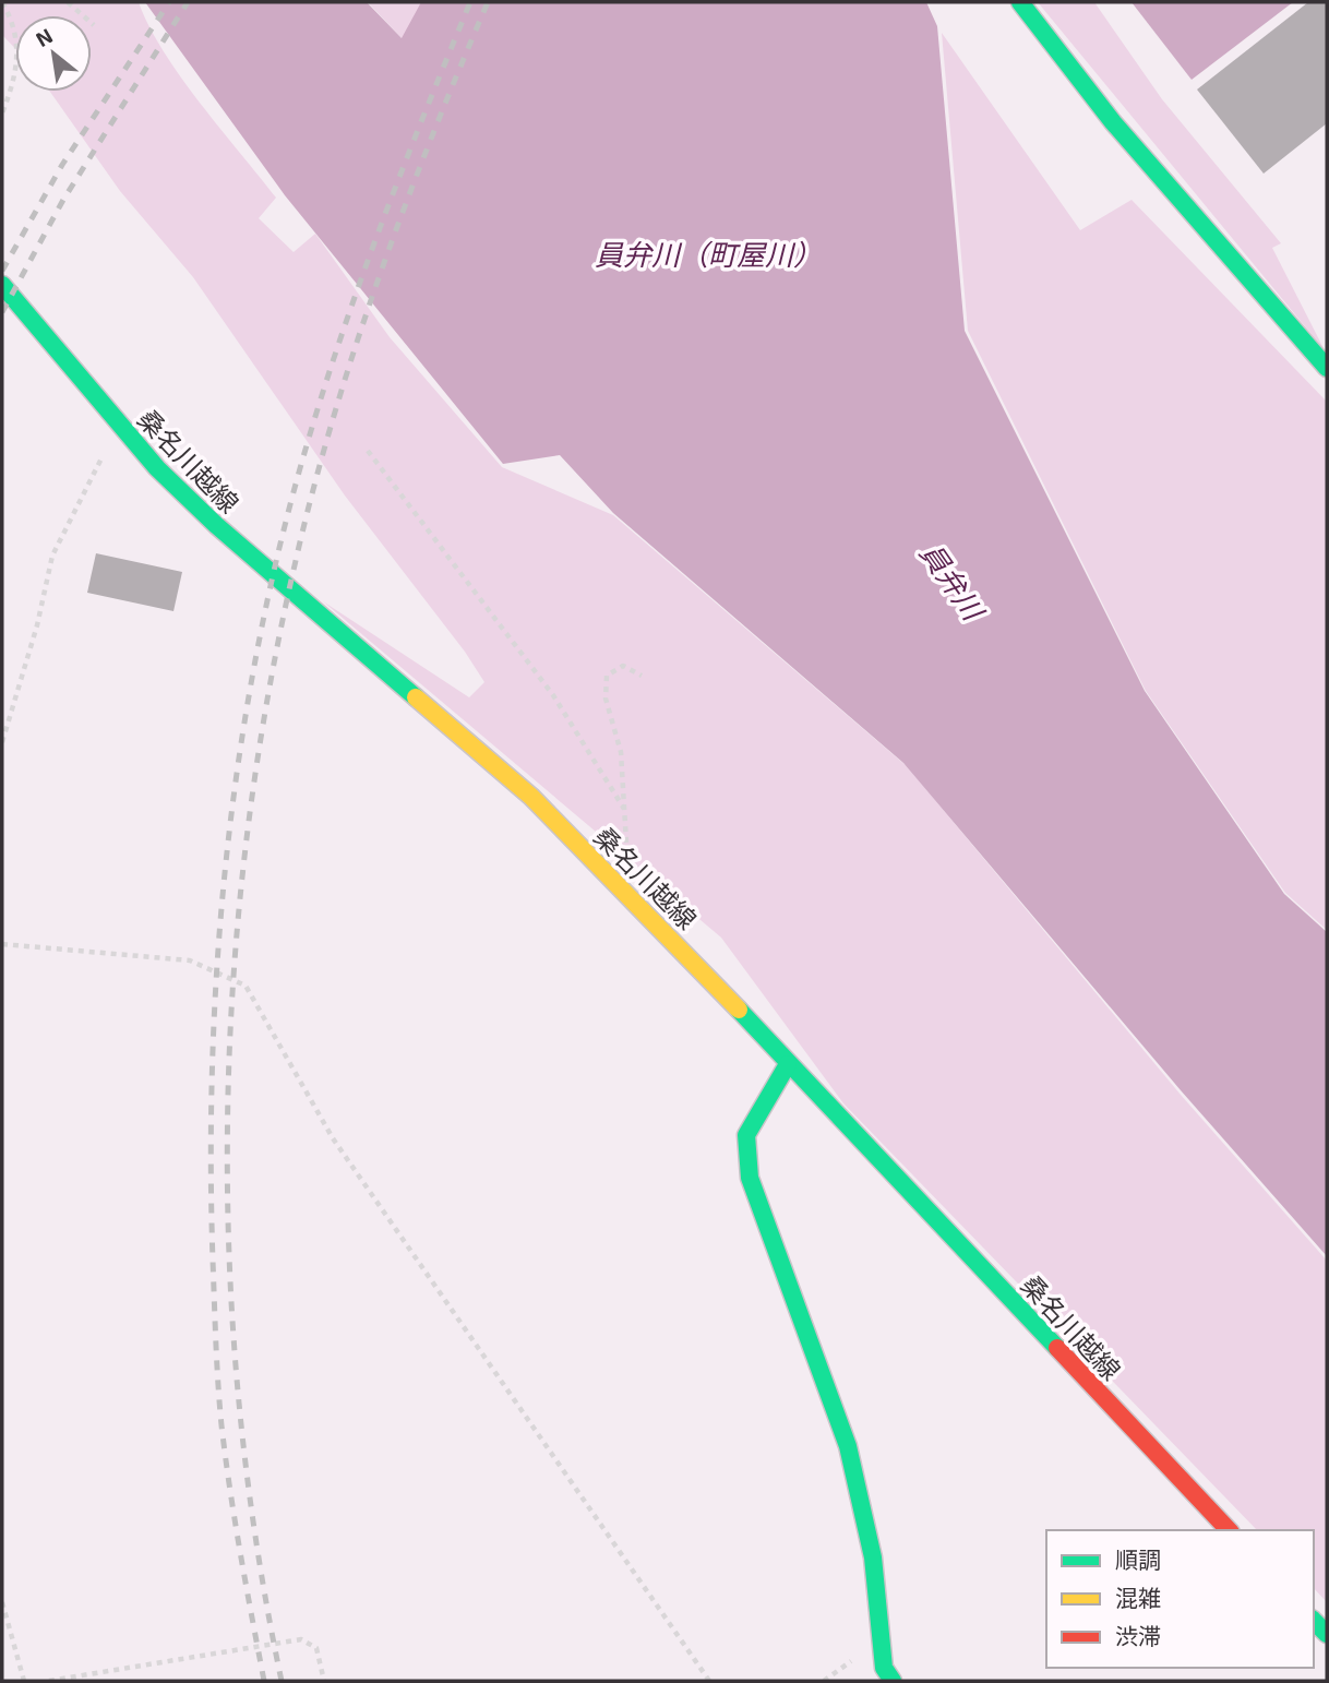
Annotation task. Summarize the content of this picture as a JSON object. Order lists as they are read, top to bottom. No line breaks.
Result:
{"streets":{"main road":["桑名川越線"]},"water":["員弁川（町屋川）","員弁川"],"legend":["順調","混雑","渋滞"],"north":"top left"}
